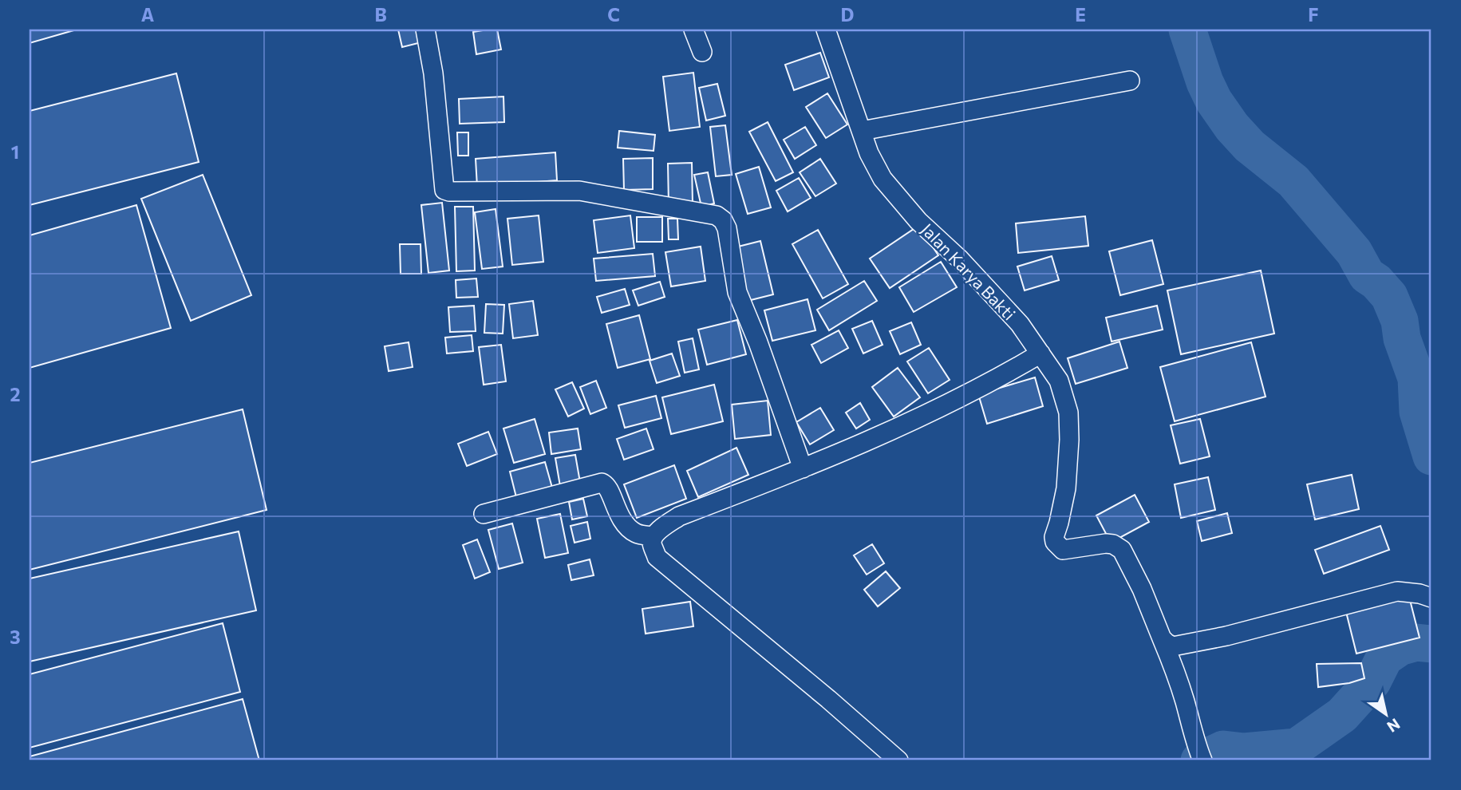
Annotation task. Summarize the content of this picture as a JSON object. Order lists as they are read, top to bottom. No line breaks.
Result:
{"streets":{"street":["Jalan Karya Bakti"]},"north":"bottom right","grid":{"columns":["A","B","C","D","E","F"],"rows":["1","2","3"]}}
